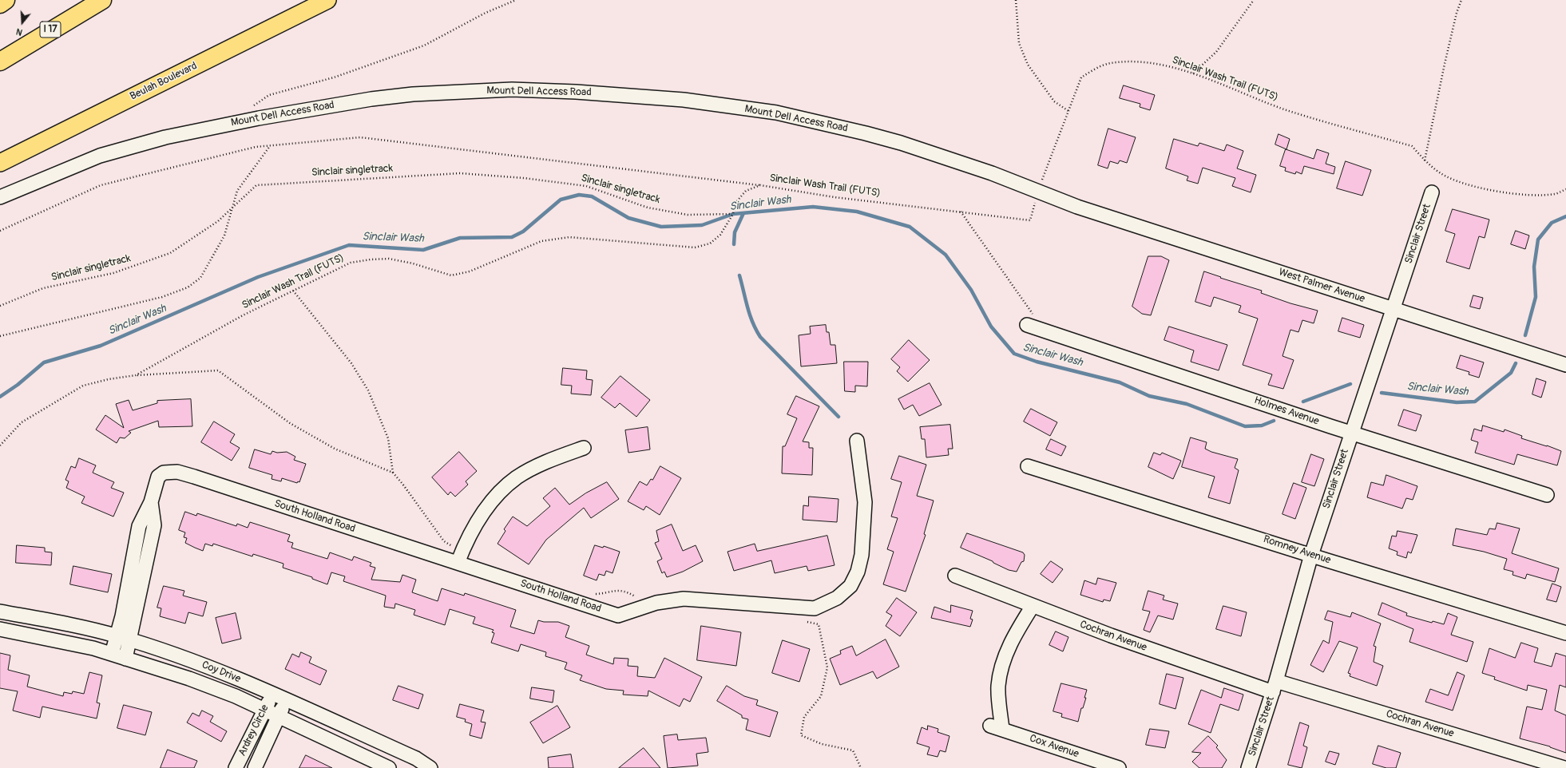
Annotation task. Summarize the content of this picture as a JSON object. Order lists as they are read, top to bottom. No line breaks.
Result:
{"streets":{"highway":["I 17"],"main road":["Beulah Boulevard"],"street":["Mount Dell Access Road","Sinclair Street","West Palmer Avenue","Holmes Avenue","South Holland Road","Romney Avenue","Cochran Avenue","Coy Drive","Ardrey Circle","Cox Avenue"],"path":["Sinclair Wash Trail (FUTS)","Sinclair singletrack"]},"crossings":[["Sinclair Wash Trail (FUTS)","Mount Dell Access Road"],["Sinclair Wash Trail (FUTS)","Sinclair singletrack"],["Mount Dell Access Road","West Palmer Avenue"],["Sinclair Street","West Palmer Avenue"],["Sinclair Street","Holmes Avenue"],["Sinclair Street","Romney Avenue"],["Sinclair Street","Cochran Avenue"],["South Holland Road","Coy Drive"],["Cochran Avenue","Cox Avenue"],["Coy Drive","Ardrey Circle"]],"water":["Sinclair Wash"],"north":"bottom"}
